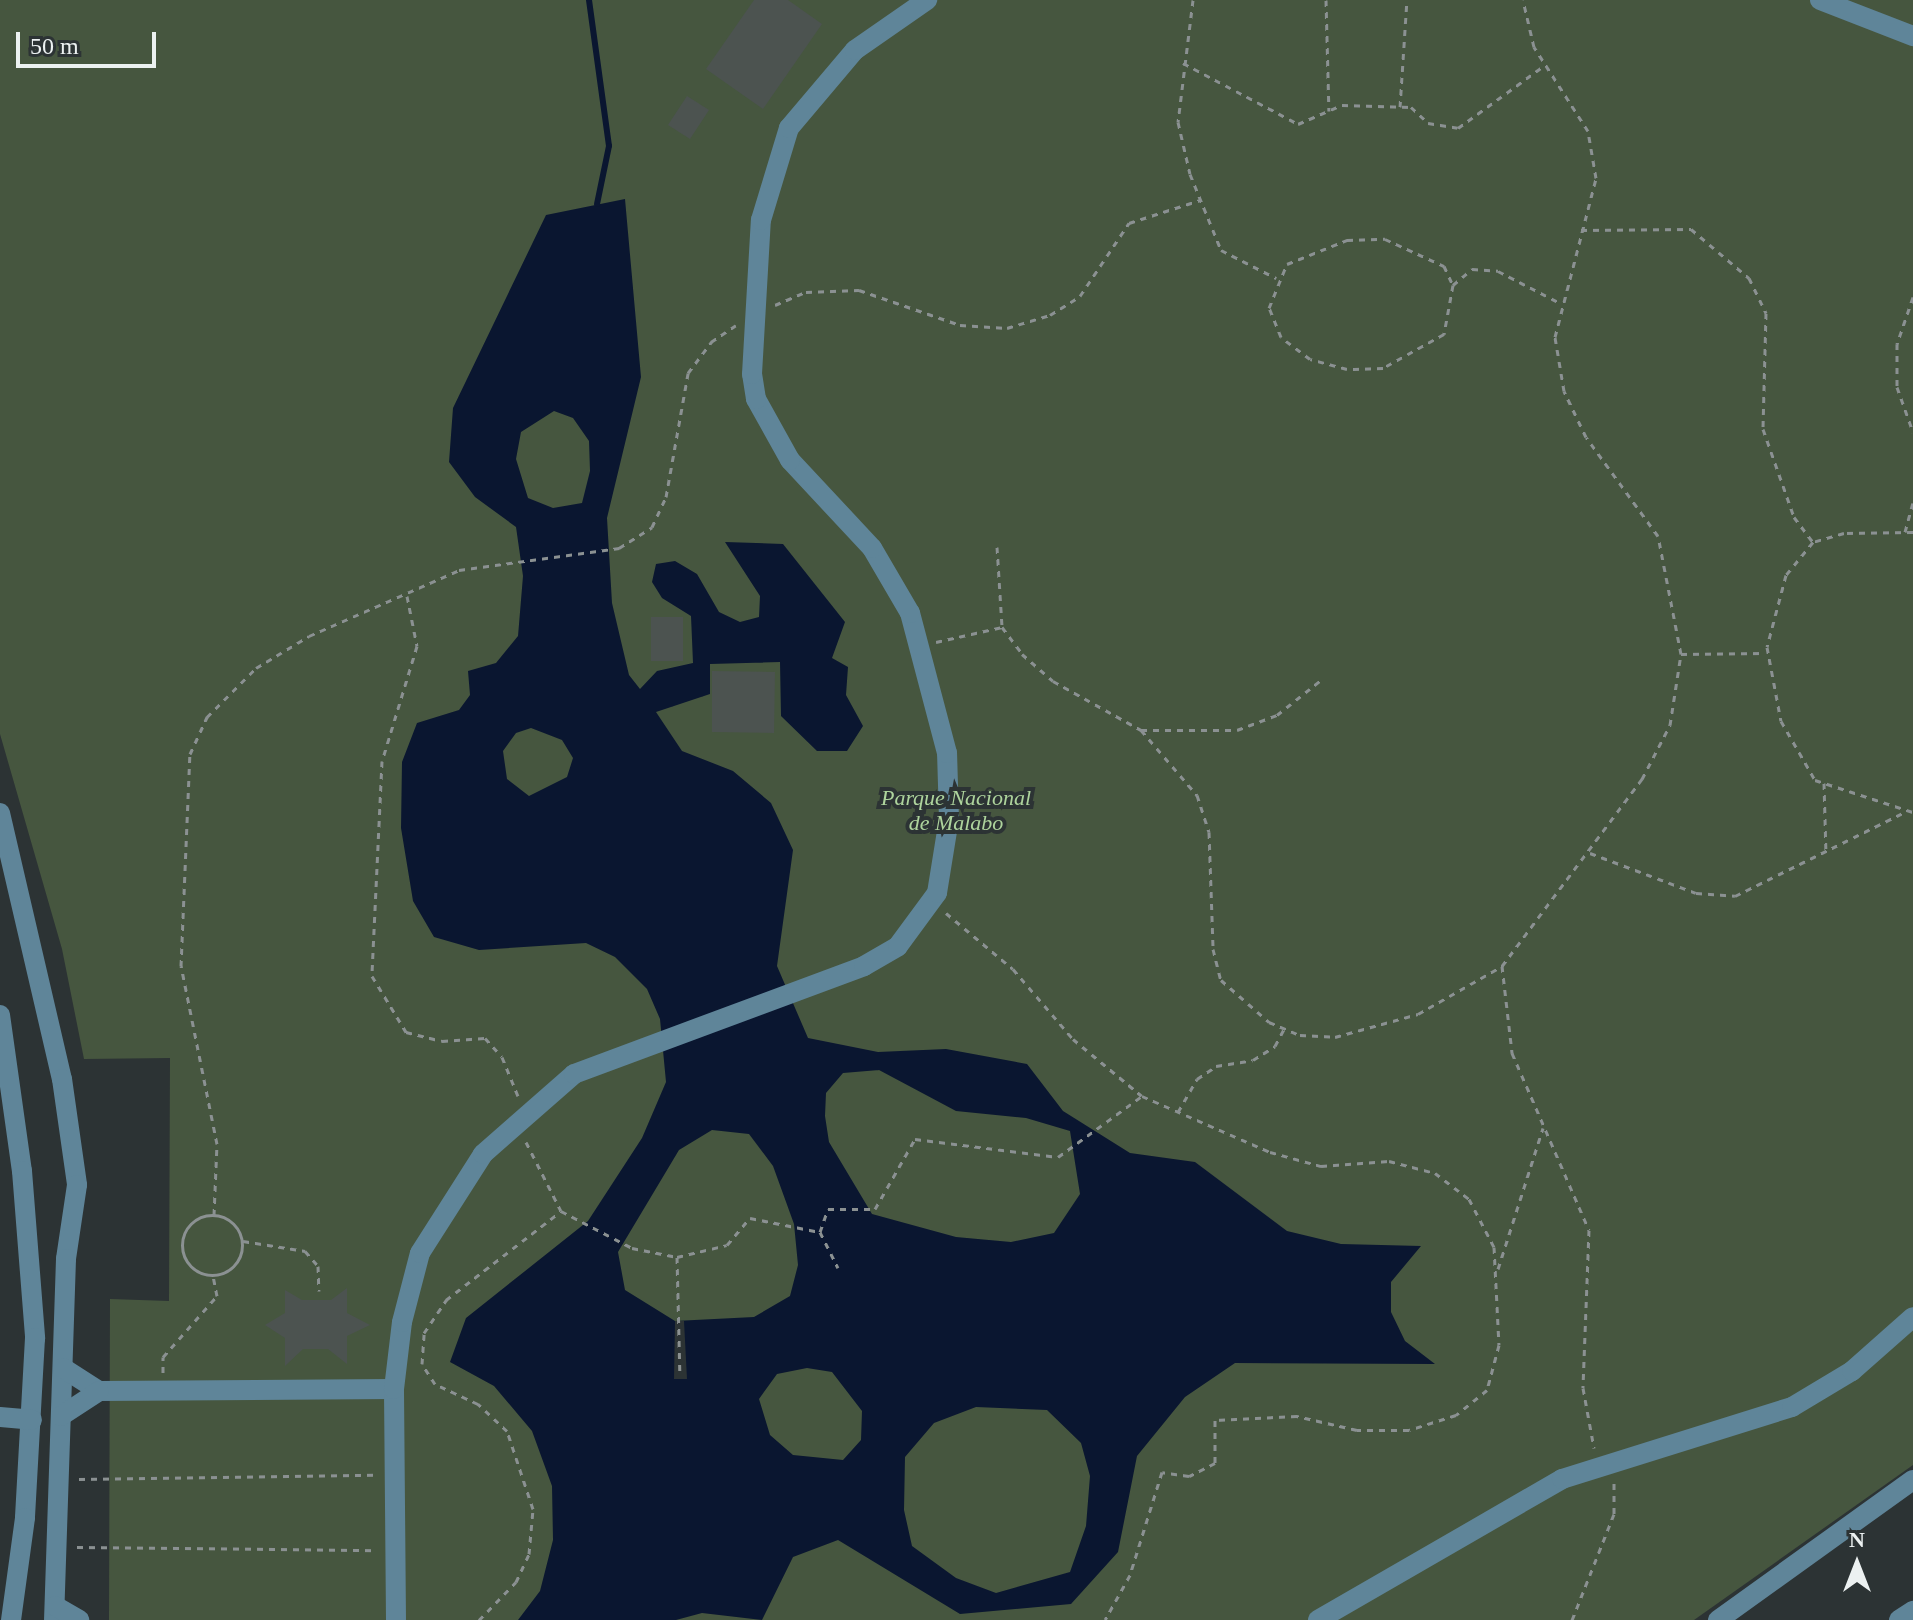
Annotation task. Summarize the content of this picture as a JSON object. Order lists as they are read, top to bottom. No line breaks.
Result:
{"parks":["Parque Nacional de Malabo"],"scale_bar":"50 m","north":"top"}
